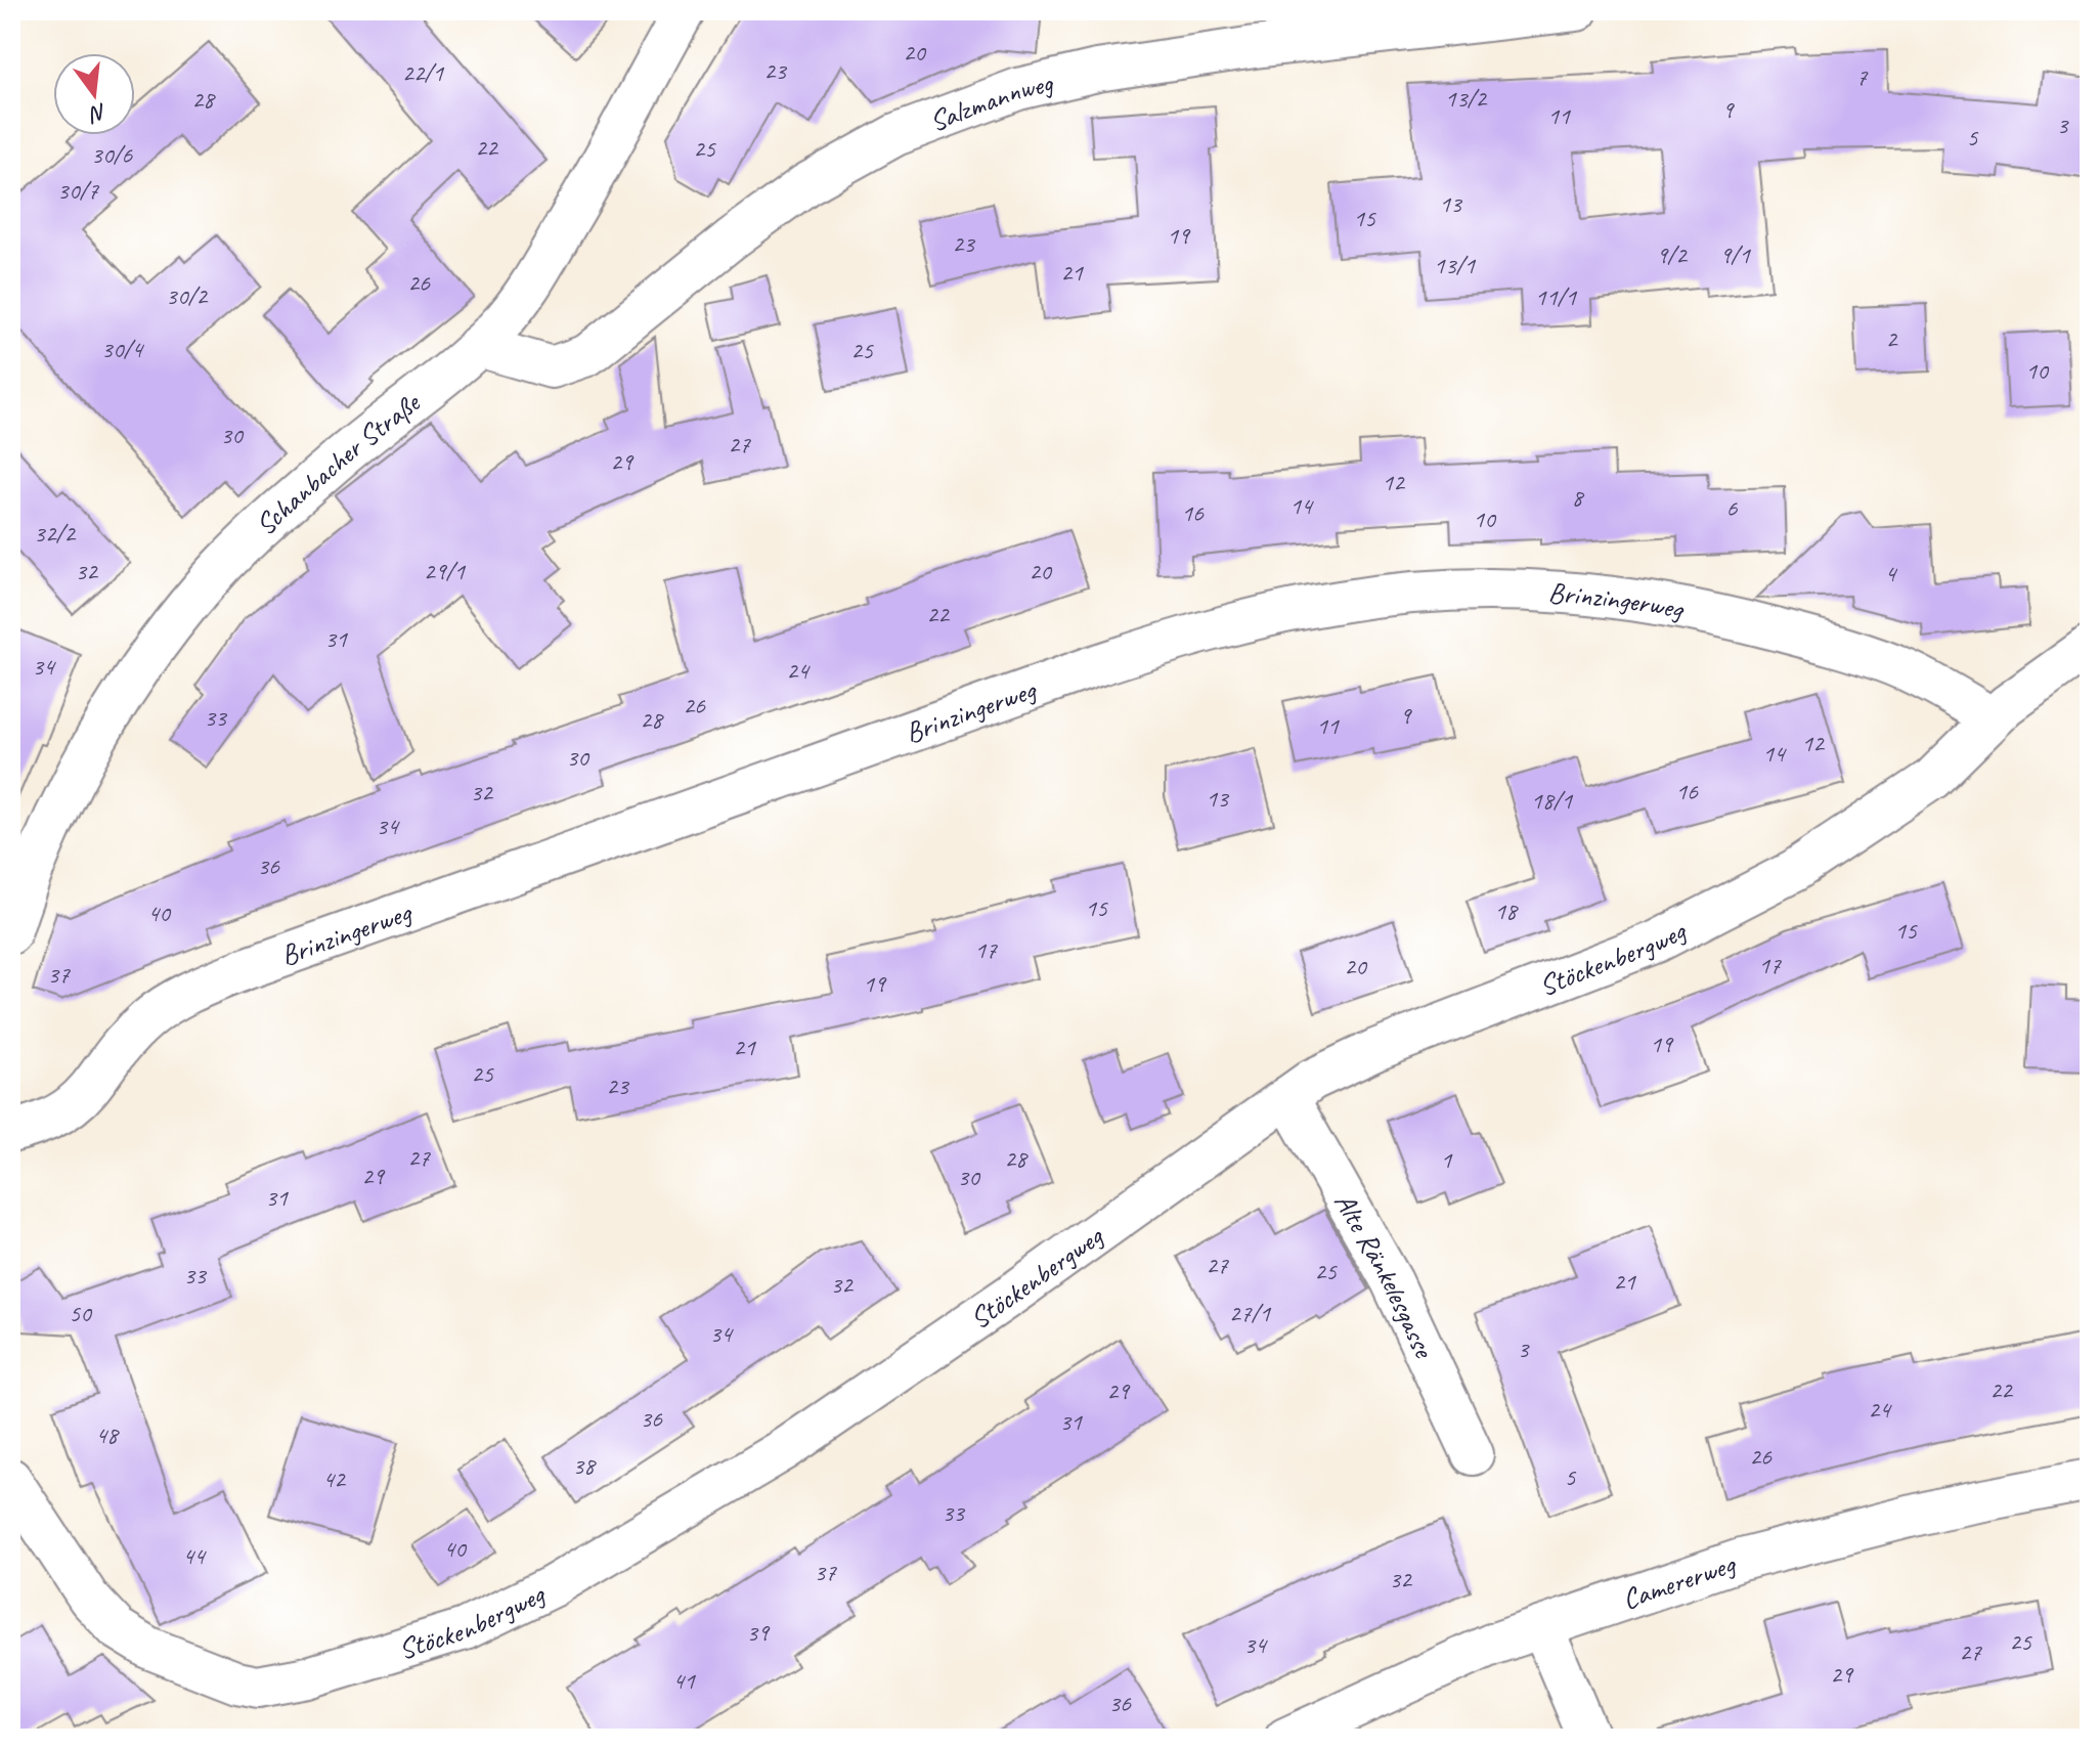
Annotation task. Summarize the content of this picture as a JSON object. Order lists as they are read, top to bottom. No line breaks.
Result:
{"streets":{"street":["Salzmannweg","Schanbacher Straße","Brinzingerweg","Stöckenbergweg","Alte Ränkelesgasse","Camererweg"]},"crossings":[["Salzmannweg","Schanbacher Straße"],["Brinzingerweg","Stöckenbergweg"],["Stöckenbergweg","Alte Ränkelesgasse"]],"house_numbers":["20","23","22/1","7","13/2","28","9","11","3","5","22","25","30/6","30/7","13","15","19","23","9/2","9/1","13/1","21","26","30/2","11/1","2","30/4","25","10","30","27","29","12","8","14","6","16","10","32/2","32","29/1","20","4","22","31","34","24","26","9","33","28","11","12","14","30","16","32","13","18/1","34","36","15","18","40","15","17","17","20","37","19","19","21","25","23","27","28","1","29","30","31","27","25","33","21","32","50","27/1","34","3","22","29","24","36","31","48","26","38","5","42","33","40","44","37","32","39","25","34","27","29","41","36"],"north":"bottom"}
